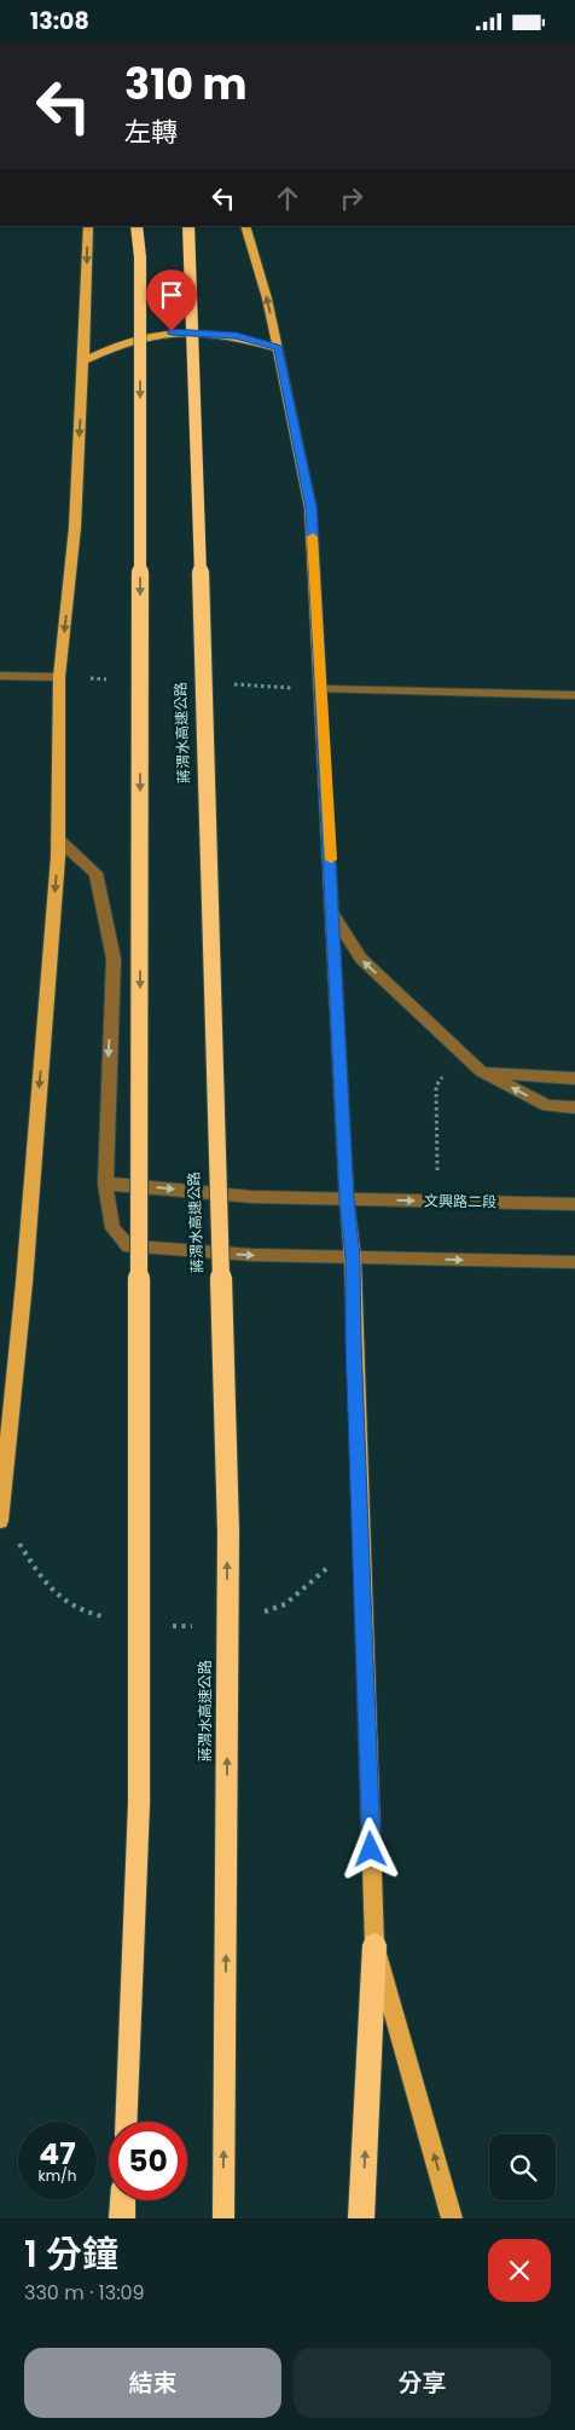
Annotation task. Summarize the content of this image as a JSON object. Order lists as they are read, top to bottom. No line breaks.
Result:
{"streets":{"highway":["蔣渭水高速公路"],"street":["文興路二段"]},"one_way":["文興路二段"],"page":{"status":"13:08","turn":["310 m","左轉"],"speed":"47 km/h","limit":"50","heading":["1 分鐘","330 m · 13:09"],"buttons":["結束","分享"]}}
